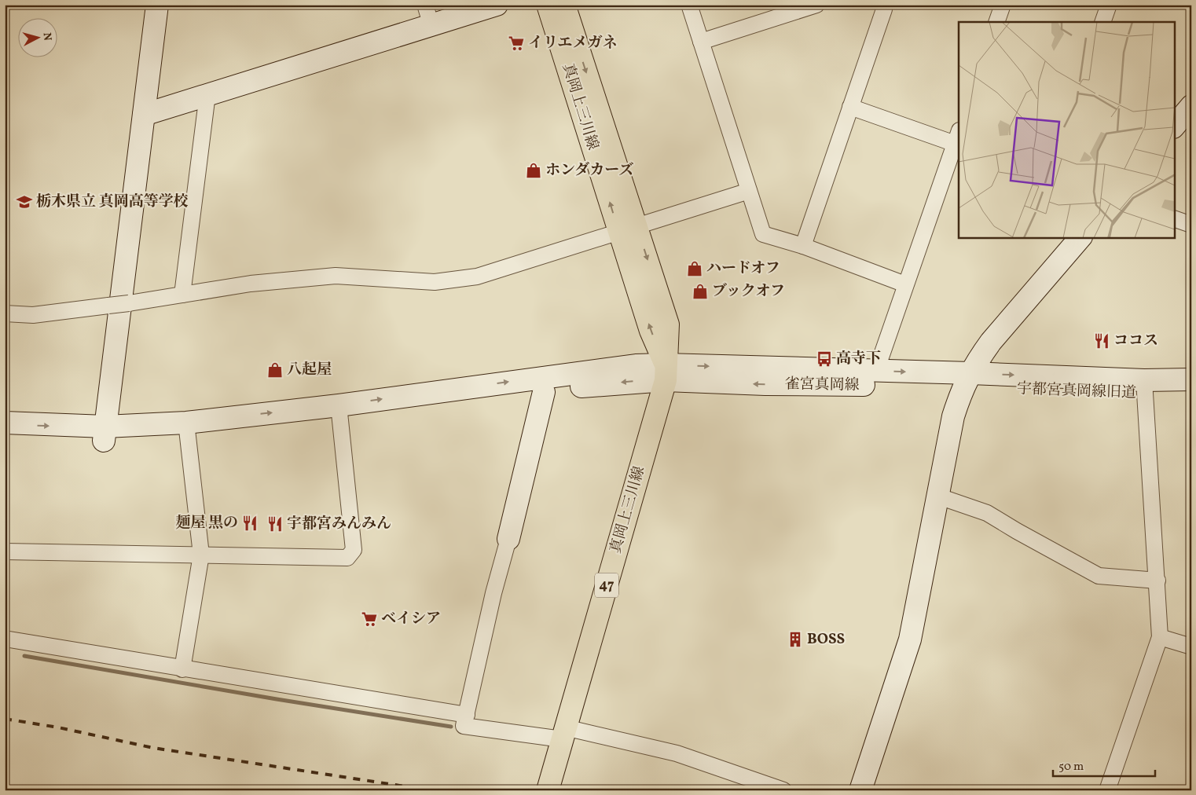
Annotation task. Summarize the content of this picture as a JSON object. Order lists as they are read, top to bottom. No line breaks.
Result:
{"streets":{"main road":["真岡上三川線","47"],"street":["雀宮真岡線","宇都宮真岡線旧道"]},"crossings":[["真岡上三川線","雀宮真岡線"],["雀宮真岡線","宇都宮真岡線旧道"]],"places":{"supermarket":["イリエメガネ","ベイシア"],"shop":["ホンダカーズ","ハードオフ","ブックオフ","八起屋"],"school or university":["栃木県立 真岡高等学校"],"restaurant":["ココス","麺屋 黒の","宇都宮みんみん"],"bus stop":["高寺下"],"building":["BOSS"]},"scale_bar":"50 m","north":"right"}
